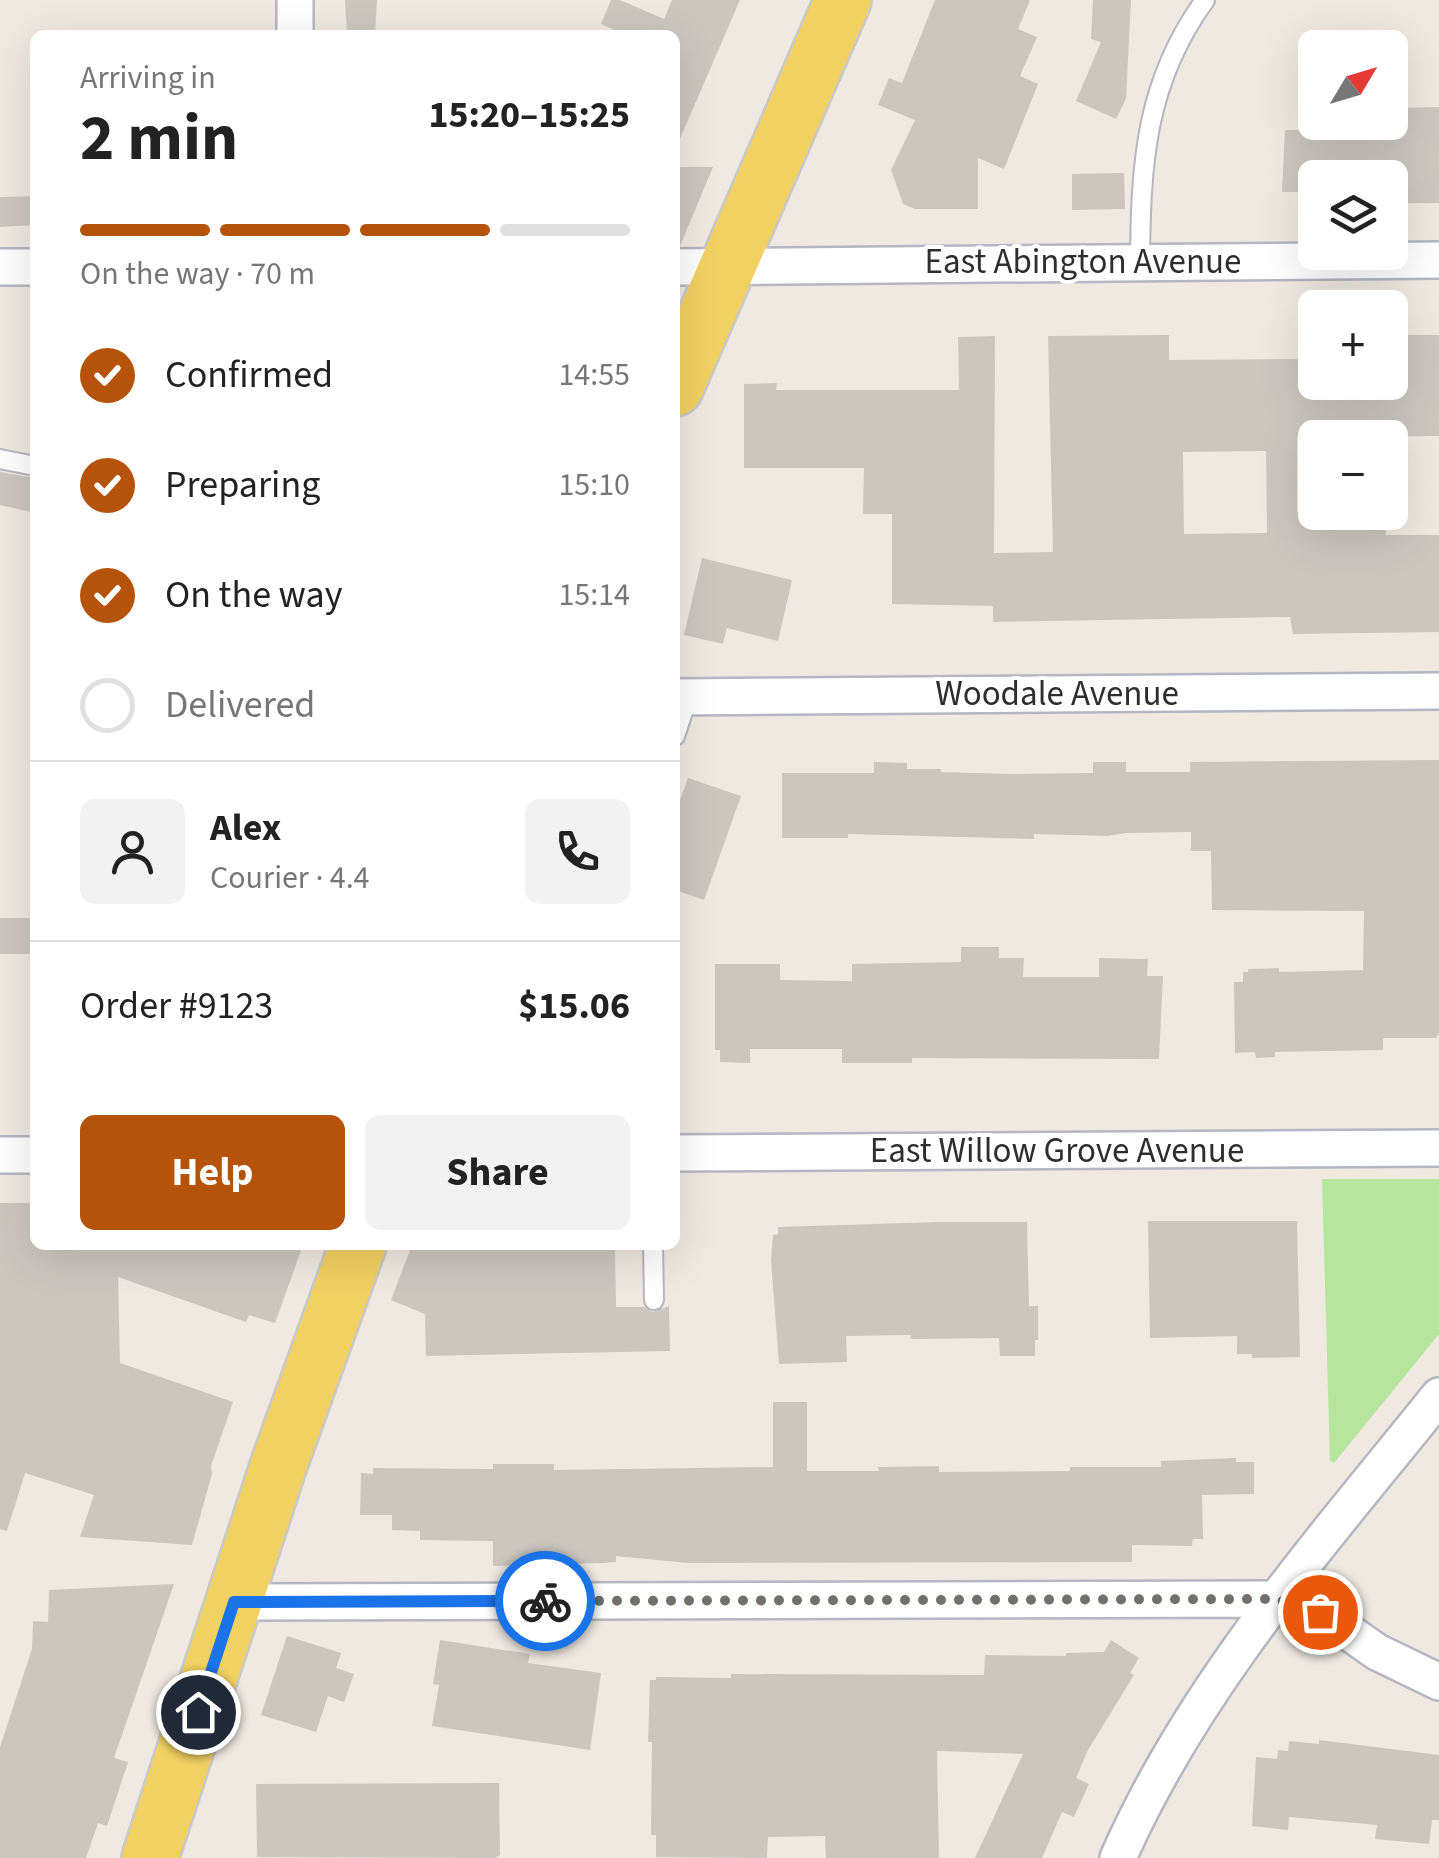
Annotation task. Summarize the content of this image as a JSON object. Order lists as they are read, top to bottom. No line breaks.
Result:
{"streets":{"street":["East Abington Avenue","Woodale Avenue","East Willow Grove Avenue"]},"north":"top right","page":{"map_buttons":["+","−"],"heading":["2 min","Arriving in","15:20–15:25"],"panel":["Alex","Courier · 4.4","Order #9123","$15.06"],"bar":"On the way · 70 m","list":[["Confirmed","14:55"],["Preparing","15:10"],["On the way","15:14"],"Delivered"],"buttons":["Help","Share"]}}
